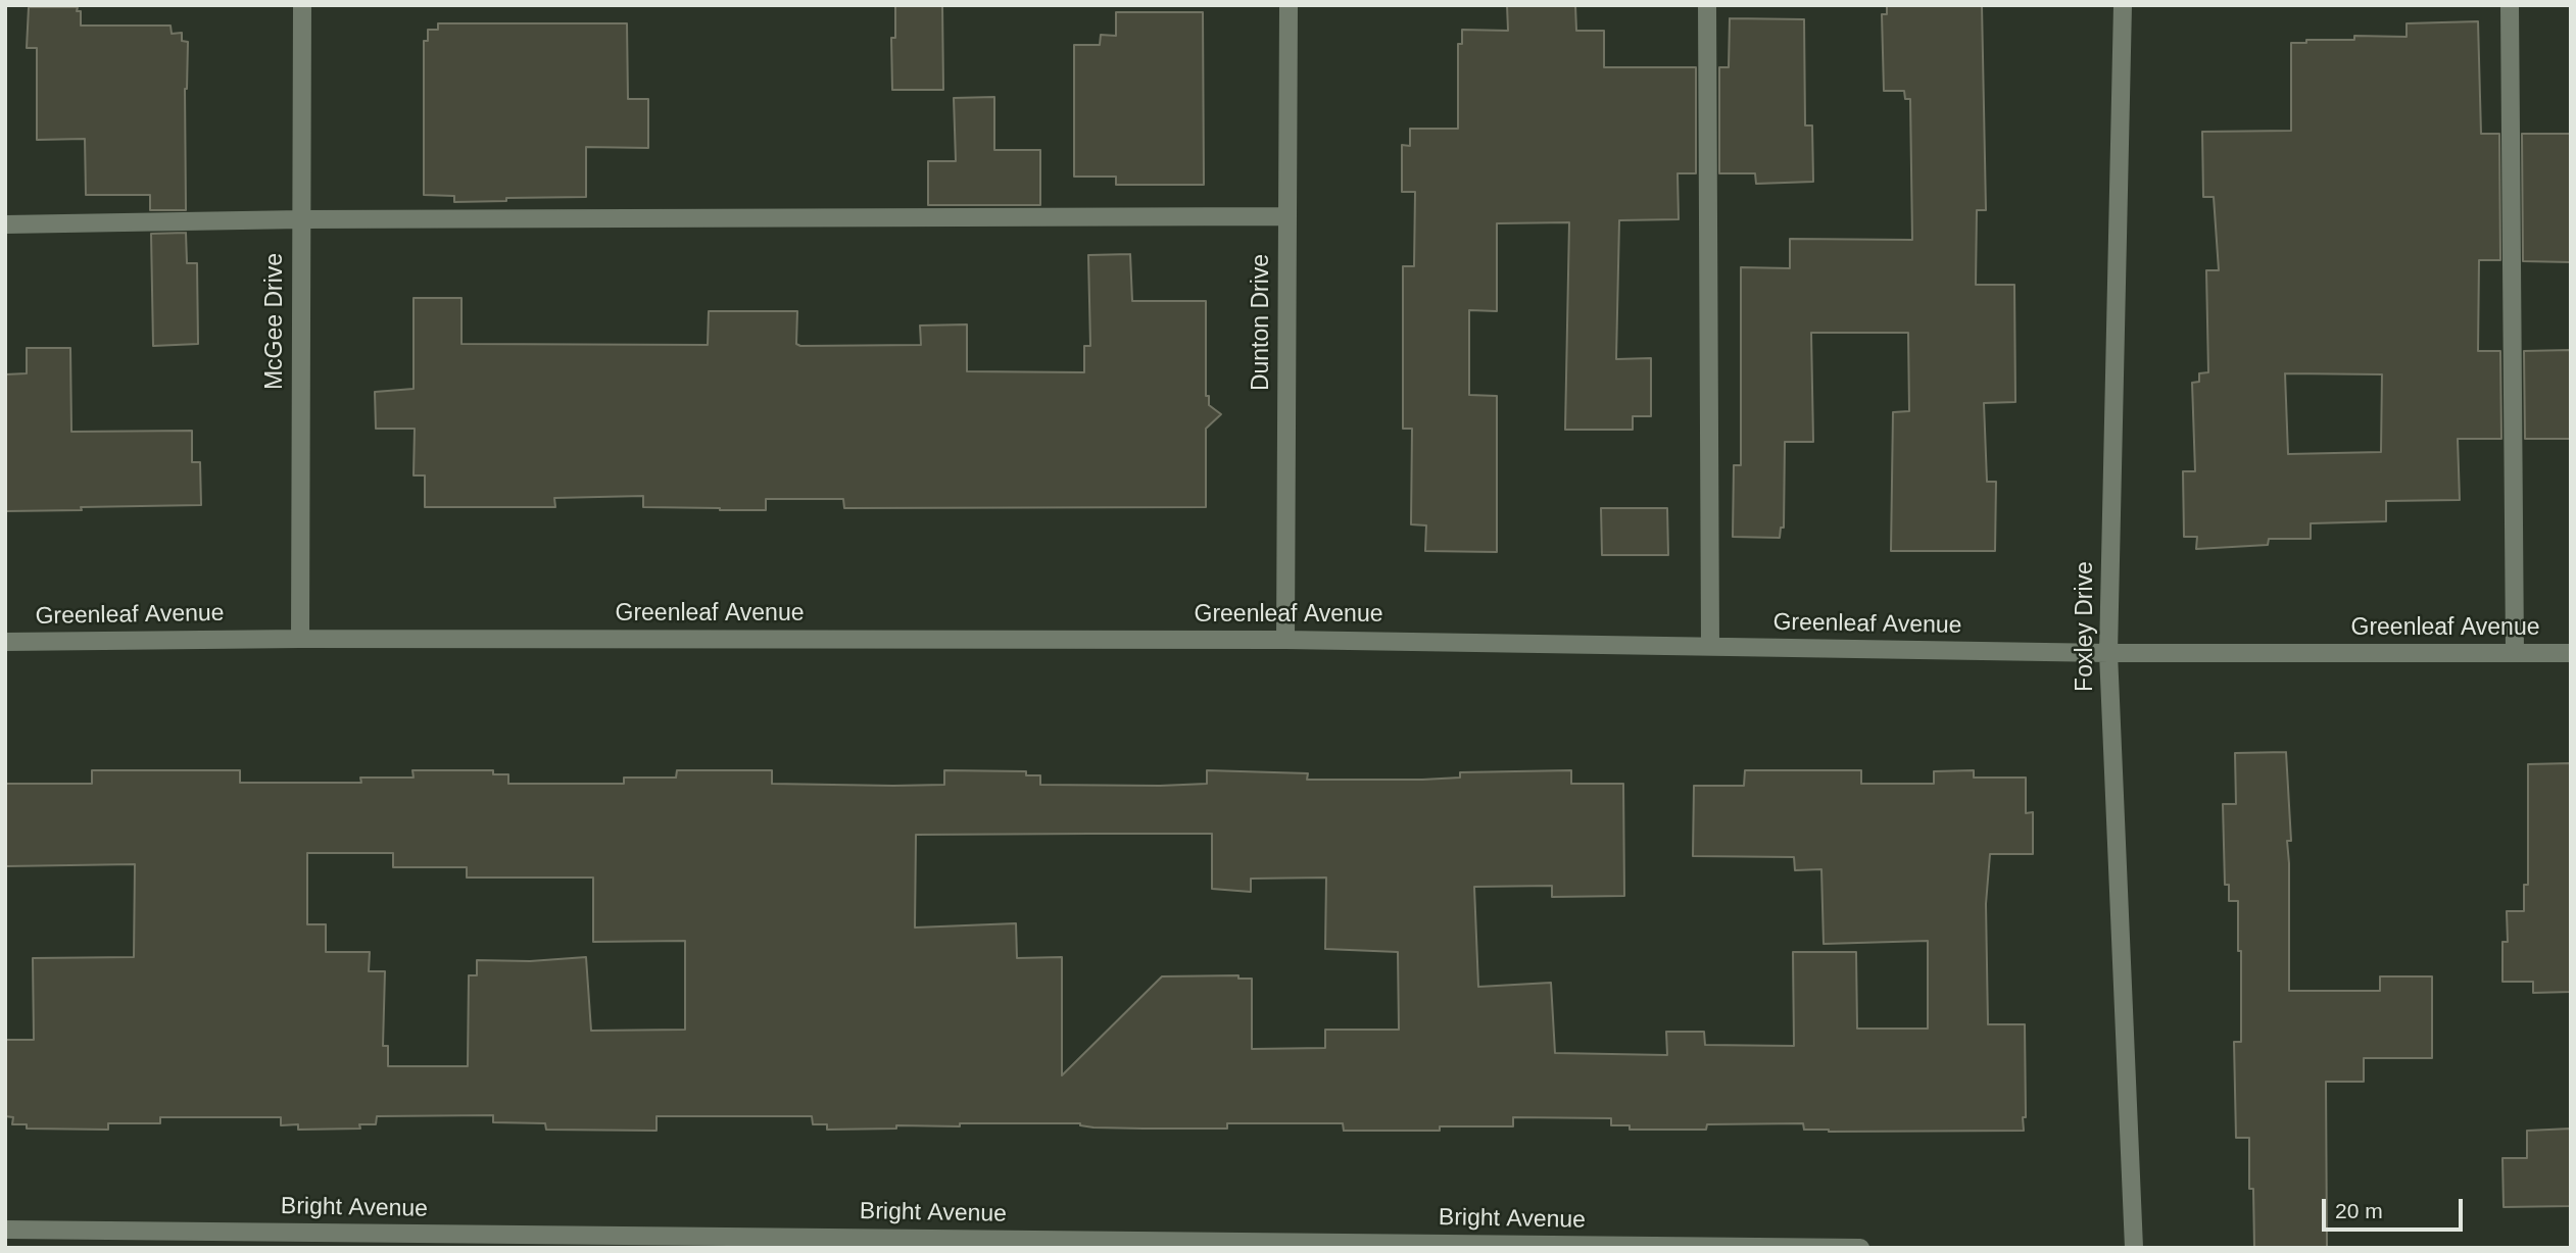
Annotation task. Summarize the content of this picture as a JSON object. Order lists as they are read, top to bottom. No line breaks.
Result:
{"streets":{"street":["McGee Drive","Dunton Drive","Greenleaf Avenue","Foxley Drive","Bright Avenue"]},"crossings":[["McGee Drive","Greenleaf Avenue"],["Dunton Drive","Greenleaf Avenue"],["Greenleaf Avenue","Foxley Drive"]],"scale_bar":"20 m"}
